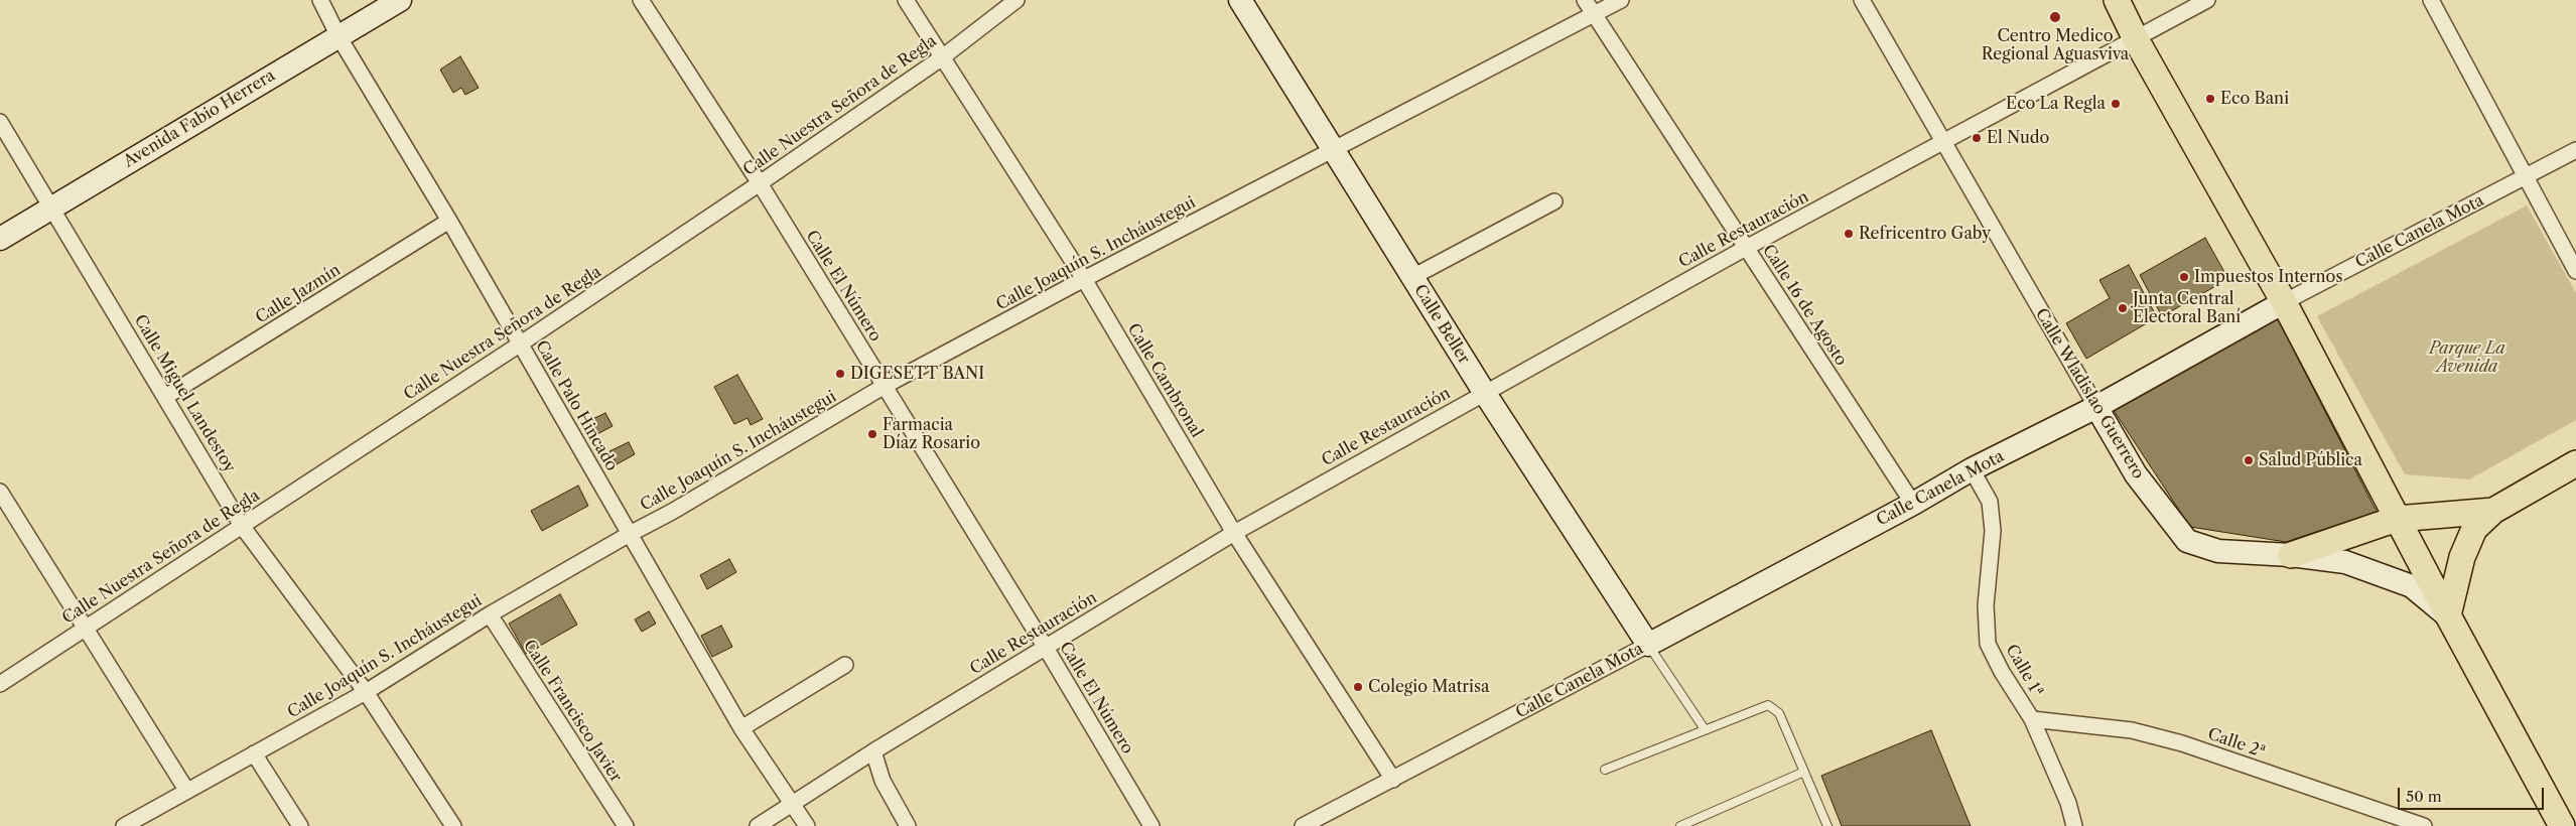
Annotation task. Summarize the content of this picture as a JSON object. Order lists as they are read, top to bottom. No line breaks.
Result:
{"streets":{"main road":["Avenida Fabio Herrera","Calle Canela Mota","Calle Beller","Calle Wladislao Guerrero"],"street":["Calle Nuestra Señora de Regla","Calle Restauración","Calle Joaquín S. Incháustegui","Calle El Número","Calle Jazmín","Calle 16 de Agosto","Calle Cambronal","Calle Miguel Landestoy","Calle Palo Hincado","Calle 1ª","Calle Francisco Javier","Calle 2ª"]},"crossings":[["Calle Nuestra Señora de Regla","Calle El Número"],["Calle Nuestra Señora de Regla","Calle Cambronal"],["Calle Nuestra Señora de Regla","Calle Miguel Landestoy"],["Calle Nuestra Señora de Regla","Calle Palo Hincado"],["Avenida Fabio Herrera","Calle Miguel Landestoy"],["Avenida Fabio Herrera","Calle Palo Hincado"],["Calle Restauración","Calle El Número"],["Calle Restauración","Calle 16 de Agosto"],["Calle Restauración","Calle Beller"],["Calle Restauración","Calle Cambronal"],["Calle Restauración","Calle Wladislao Guerrero"],["Calle Restauración","Calle Palo Hincado"],["Calle Canela Mota","Calle 16 de Agosto"],["Calle Canela Mota","Calle Beller"],["Calle Canela Mota","Calle Cambronal"],["Calle Canela Mota","Calle Wladislao Guerrero"],["Calle Canela Mota","Calle 1ª"],["Calle Joaquín S. Incháustegui","Calle El Número"],["Calle Joaquín S. Incháustegui","Calle 16 de Agosto"],["Calle Joaquín S. Incháustegui","Calle Beller"],["Calle Joaquín S. Incháustegui","Calle Cambronal"],["Calle Joaquín S. Incháustegui","Calle Miguel Landestoy"],["Calle Joaquín S. Incháustegui","Calle Palo Hincado"],["Calle Joaquín S. Incháustegui","Calle Francisco Javier"],["Calle Jazmín","Calle Miguel Landestoy"],["Calle Jazmín","Calle Palo Hincado"],["Calle 1ª","Calle 2ª"]],"parks":["Parque La Avenida"],"places":["Centro Medico Regional Aguasviva","Eco Bani","Eco La Regla","El Nudo","Refricentro Gaby","Impuestos Internos","Junta Central Electoral Baní","DIGESETT BANI","Farmacia Díaz Rosario","Salud Pública","Colegio Matrisa"],"scale_bar":"50 m"}
